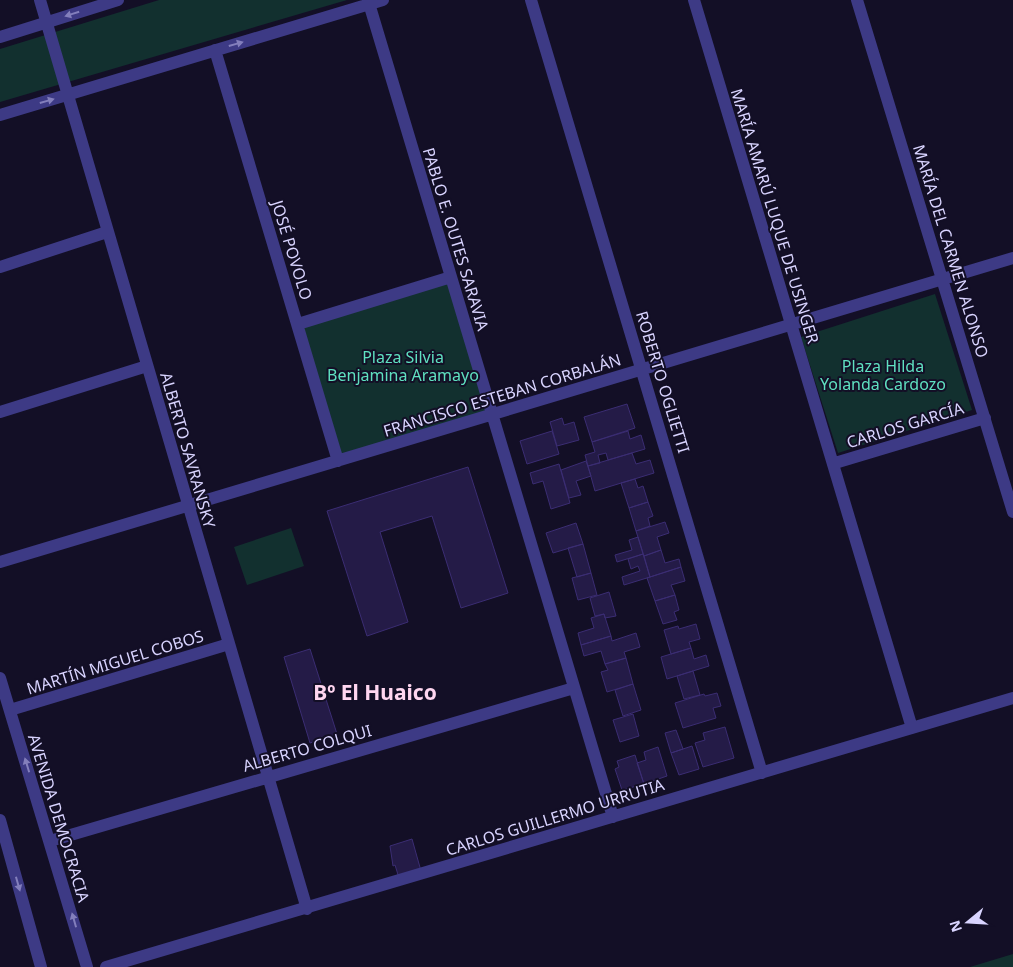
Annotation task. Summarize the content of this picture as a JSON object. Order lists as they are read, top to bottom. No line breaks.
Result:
{"streets":{"street":["MARÍA AMARÚ LUQUE DE USINGER","PABLO E. OUTES SARAVIA","JOSÉ POVOLO","MARÍA DEL CARMEN ALONSO","ROBERTO OGLIETTI","FRANCISCO ESTEBAN CORBALÁN","CARLOS GARCÍA","ALBERTO SAVRANSKY","MARTÍN MIGUEL COBOS","ALBERTO COLQUI","CARLOS GUILLERMO URRUTIA","AVENIDA DEMOCRACIA"]},"crossings":[["MARÍA AMARÚ LUQUE DE USINGER","FRANCISCO ESTEBAN CORBALÁN"],["MARÍA AMARÚ LUQUE DE USINGER","CARLOS GARCÍA"],["MARÍA AMARÚ LUQUE DE USINGER","CARLOS GUILLERMO URRUTIA"],["PABLO E. OUTES SARAVIA","FRANCISCO ESTEBAN CORBALÁN"],["PABLO E. OUTES SARAVIA","ALBERTO COLQUI"],["PABLO E. OUTES SARAVIA","CARLOS GUILLERMO URRUTIA"],["JOSÉ POVOLO","FRANCISCO ESTEBAN CORBALÁN"],["MARÍA DEL CARMEN ALONSO","FRANCISCO ESTEBAN CORBALÁN"],["MARÍA DEL CARMEN ALONSO","CARLOS GARCÍA"],["ROBERTO OGLIETTI","FRANCISCO ESTEBAN CORBALÁN"],["ROBERTO OGLIETTI","CARLOS GUILLERMO URRUTIA"],["FRANCISCO ESTEBAN CORBALÁN","ALBERTO SAVRANSKY"],["ALBERTO SAVRANSKY","MARTÍN MIGUEL COBOS"],["ALBERTO SAVRANSKY","ALBERTO COLQUI"],["ALBERTO SAVRANSKY","CARLOS GUILLERMO URRUTIA"],["MARTÍN MIGUEL COBOS","AVENIDA DEMOCRACIA"],["ALBERTO COLQUI","AVENIDA DEMOCRACIA"]],"districts":["Bº El Huaico"],"parks":["Plaza Silvia Benjamina Aramayo","Plaza Hilda Yolanda Cardozo"],"north":"left"}
